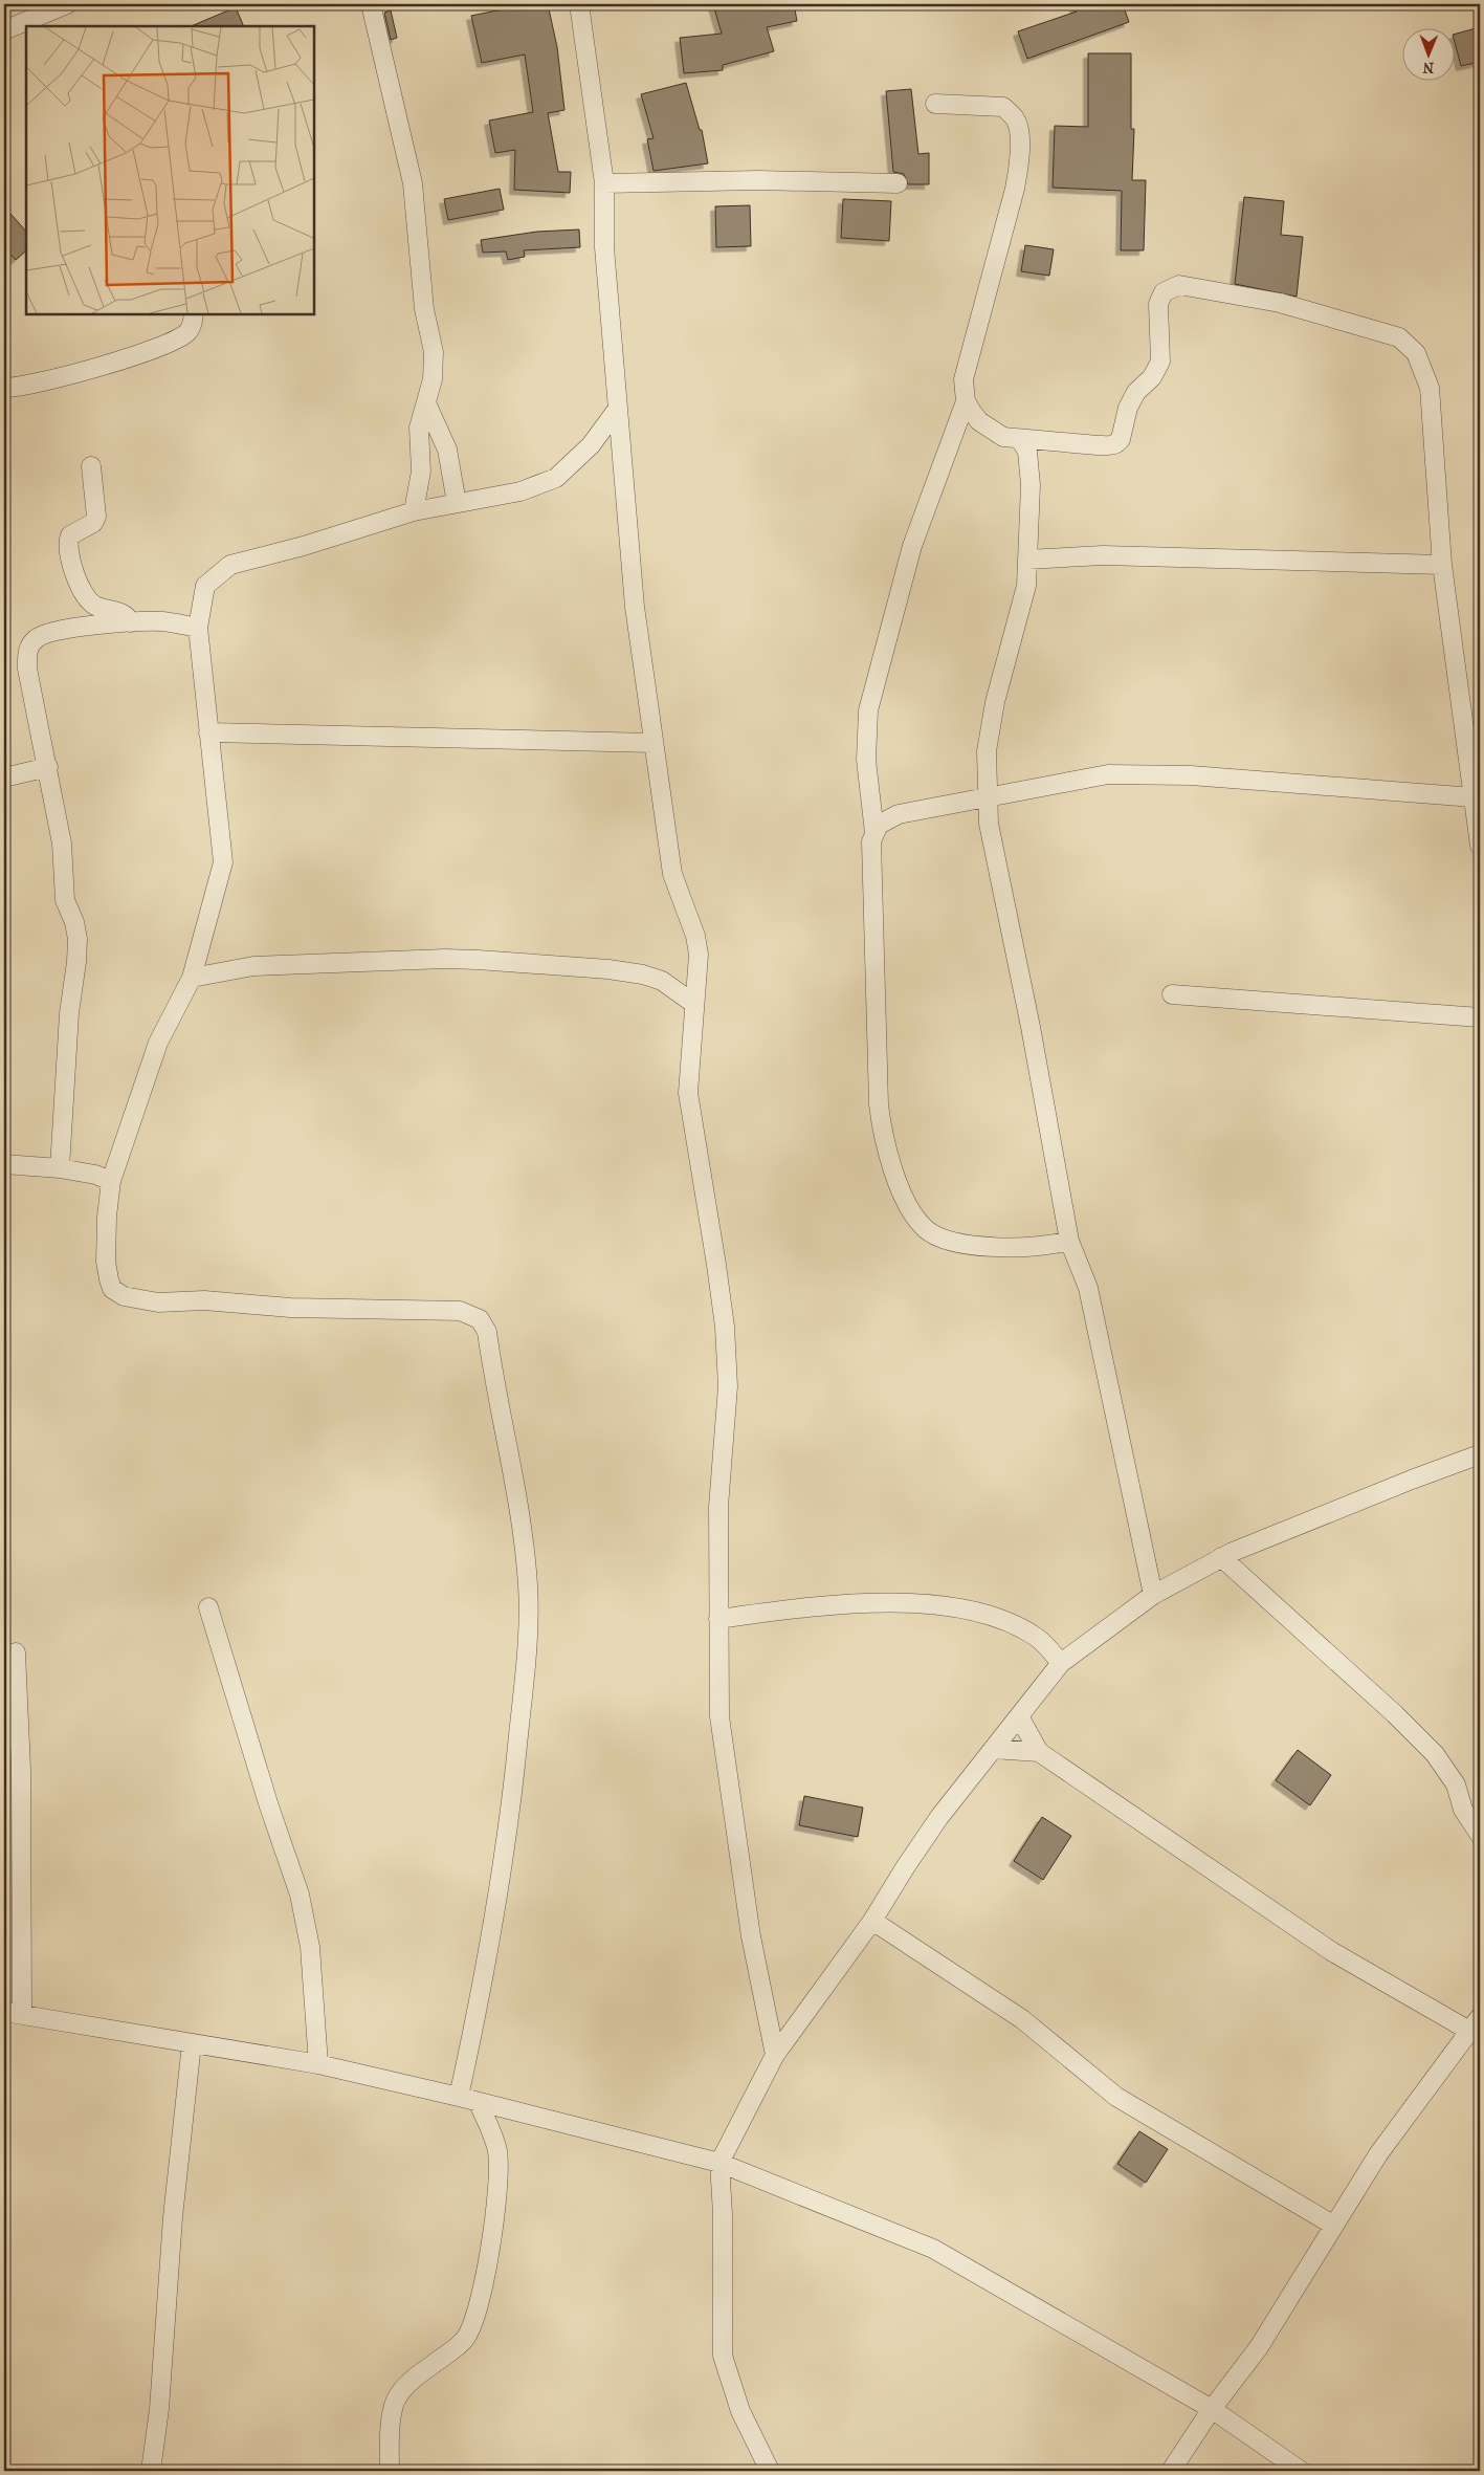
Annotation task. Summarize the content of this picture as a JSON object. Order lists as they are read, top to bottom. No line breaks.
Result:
{"north":"bottom"}
